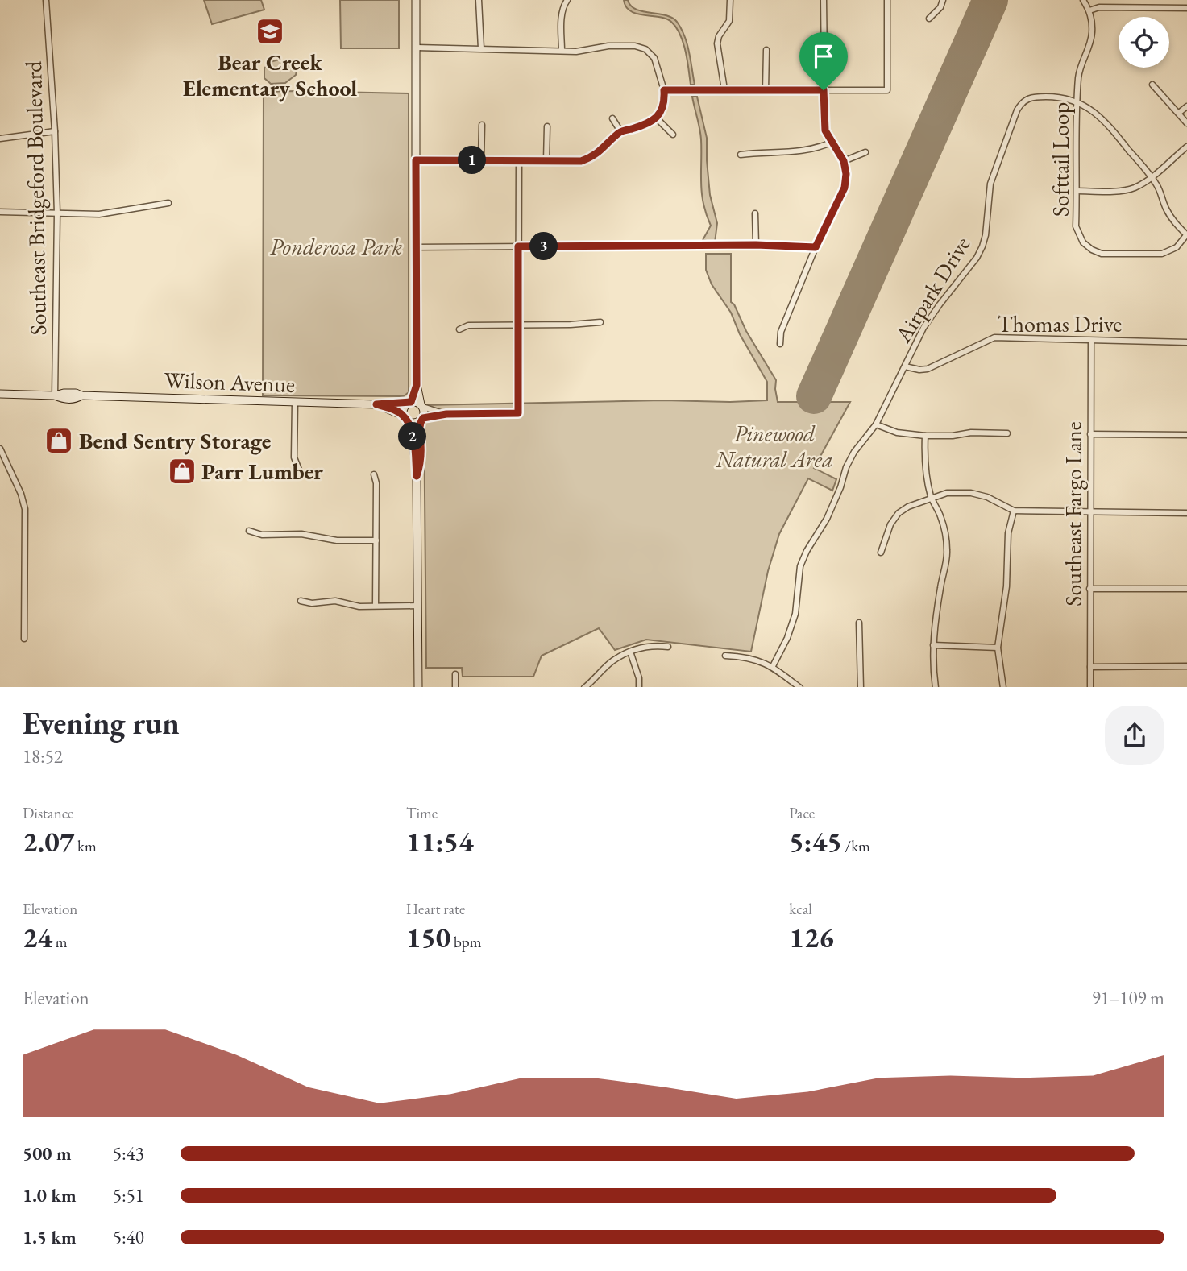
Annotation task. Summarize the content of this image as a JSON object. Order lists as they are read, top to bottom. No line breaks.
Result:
{"streets":{"main road":["Wilson Avenue"],"street":["Softtail Loop","Southeast Bridgeford Boulevard","Airpark Drive","Thomas Drive","Southeast Fargo Lane"]},"crossings":[["Softtail Loop","Airpark Drive"],["Southeast Bridgeford Boulevard","Wilson Avenue"],["Airpark Drive","Thomas Drive"],["Thomas Drive","Southeast Fargo Lane"]],"parks":["Ponderosa Park","Pinewood Natural Area"],"places":{"school or university":["Bear Creek Elementary School"],"shop":["Bend Sentry Storage","Parr Lumber"]},"page":{"pins":["1","3","2"],"heading":["Evening run","18:52"],"stats":[["Distance","2.07 km"],["Time","11:54"],["Pace","5:45 /km"],["Elevation","24 m"],["Heart rate","150 bpm"],["kcal","126"]],"chart":["Elevation","91–109 m"],"list":[{"name":"500 m","note":"5:43"},{"name":"1.0 km","note":"5:51"},{"name":"1.5 km","note":"5:40"}]}}
